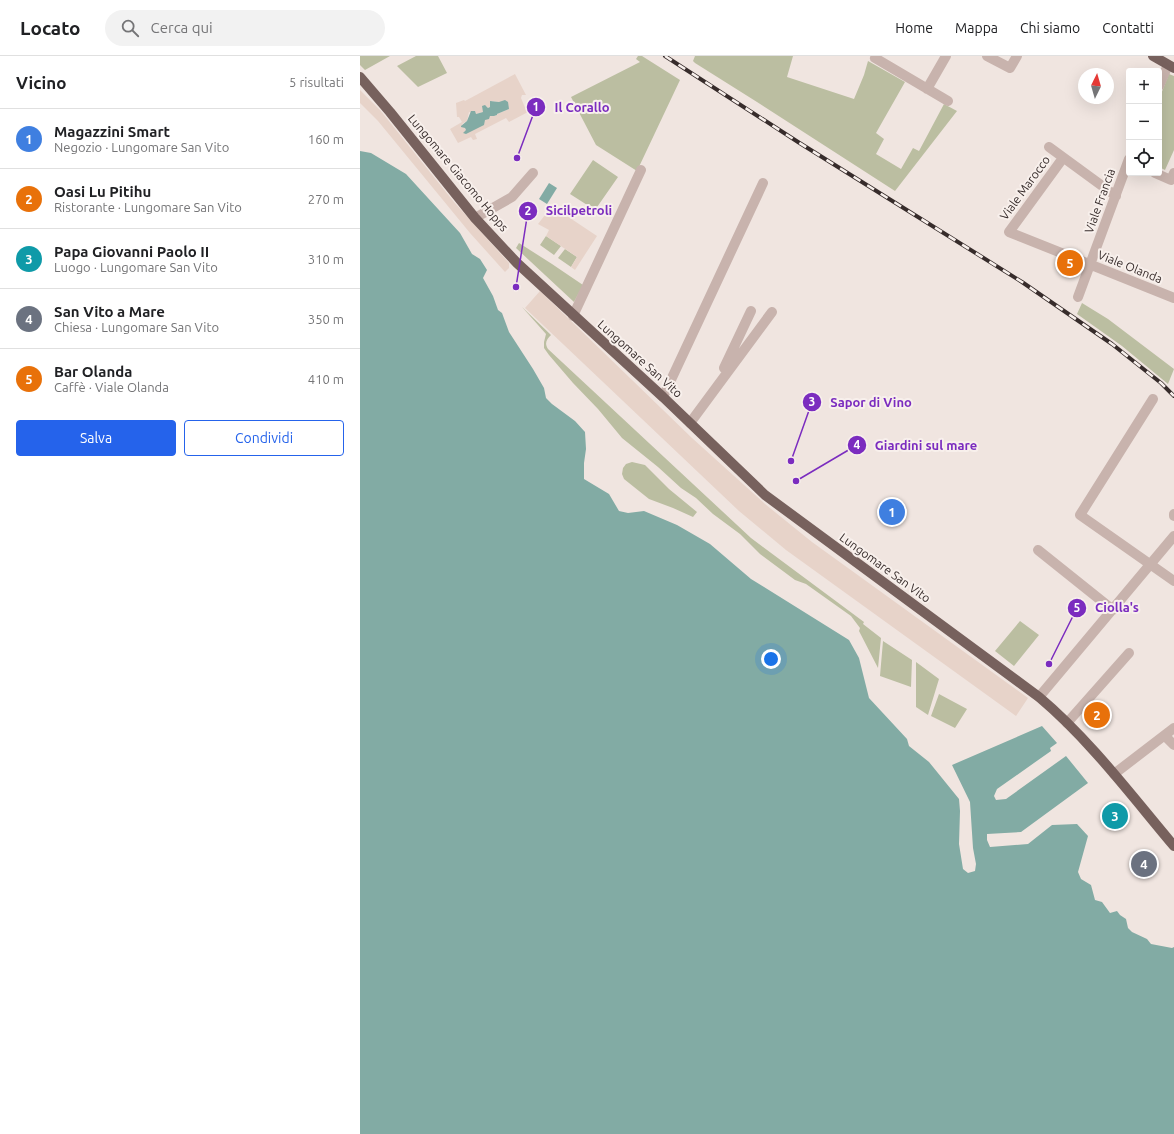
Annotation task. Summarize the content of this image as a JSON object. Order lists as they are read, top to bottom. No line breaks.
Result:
{"streets":{"main road":["Lungomare Giacomo Hopps","Lungomare San Vito"],"street":["Viale Marocco","Viale Francia","Viale Olanda"]},"crossings":[["Lungomare Giacomo Hopps","Lungomare San Vito"],["Viale Marocco","Viale Olanda"],["Viale Francia","Viale Olanda"]],"places":["Il Corallo","Sicilpetroli","Sapor di Vino","Giardini sul mare","Ciolla's"],"north":"top","page":{"header":"Locato","search":"Cerca qui","nav":["Home","Mappa","Chi siamo","Contatti"],"heading":["Vicino","5 risultati"],"map_buttons":["+","−"],"list":[{"mark":"1","name":"Magazzini Smart","note":"Negozio · Lungomare San Vito","value":"160 m"},{"mark":"2","name":"Oasi Lu Pitihu","note":"Ristorante · Lungomare San Vito","value":"270 m"},{"mark":"3","name":"Papa Giovanni Paolo II","note":"Luogo · Lungomare San Vito","value":"310 m"},{"mark":"4","name":"San Vito a Mare","note":"Chiesa · Lungomare San Vito","value":"350 m"},{"mark":"5","name":"Bar Olanda","note":"Caffè · Viale Olanda","value":"410 m"}],"pins":["5","1","2","3","4"],"buttons":["Salva","Condividi"]}}
